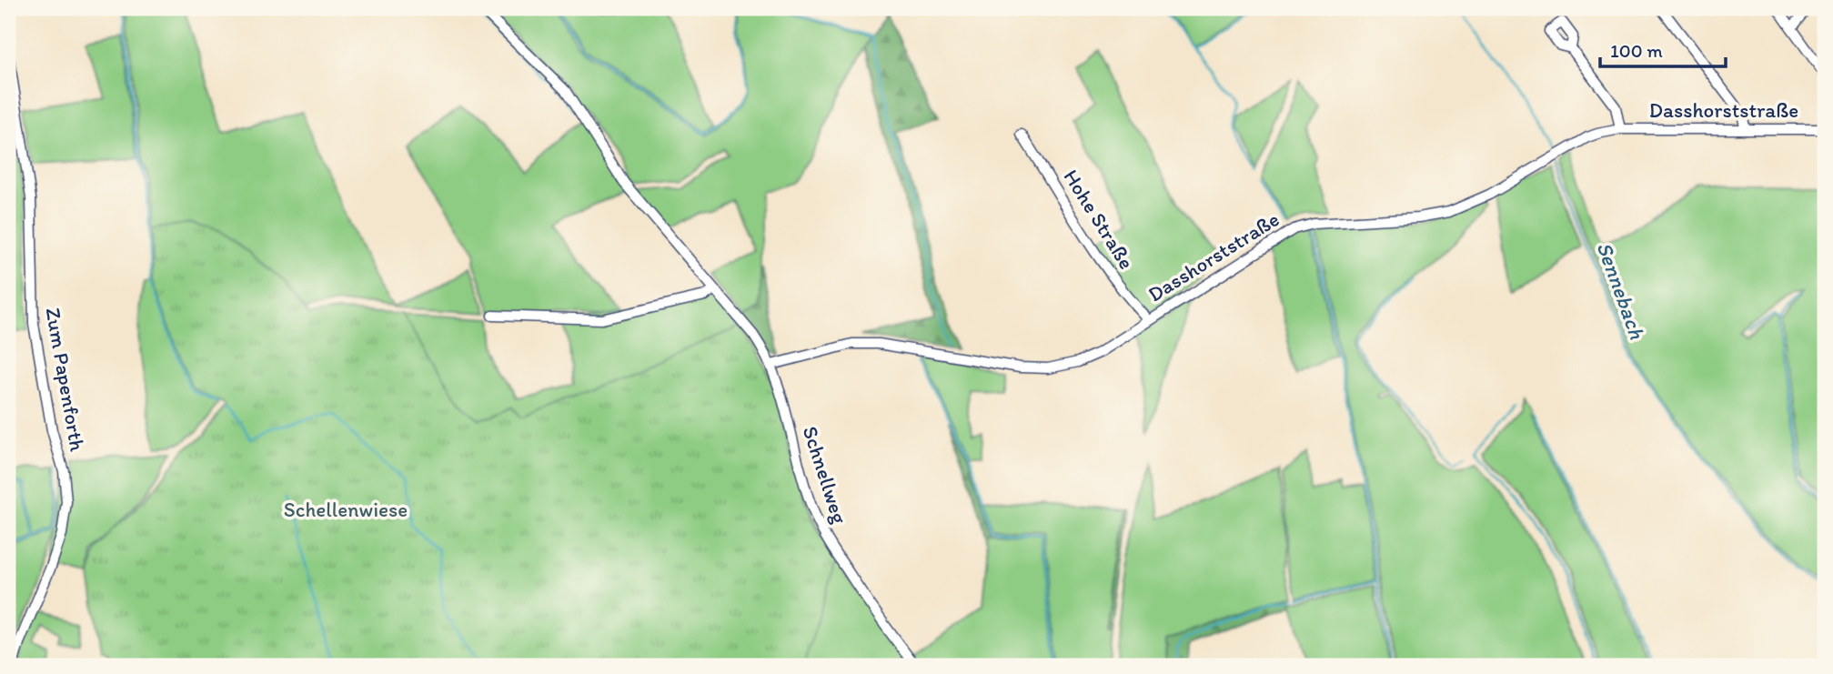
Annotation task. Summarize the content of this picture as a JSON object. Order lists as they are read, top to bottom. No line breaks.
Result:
{"streets":{"street":["Dasshorststraße","Hohe Straße","Zum Papenforth","Schnellweg"]},"crossings":[["Dasshorststraße","Hohe Straße"],["Dasshorststraße","Schnellweg"]],"water":["Sennebach"],"parks":["Schellenwiese"],"scale_bar":"100 m"}
